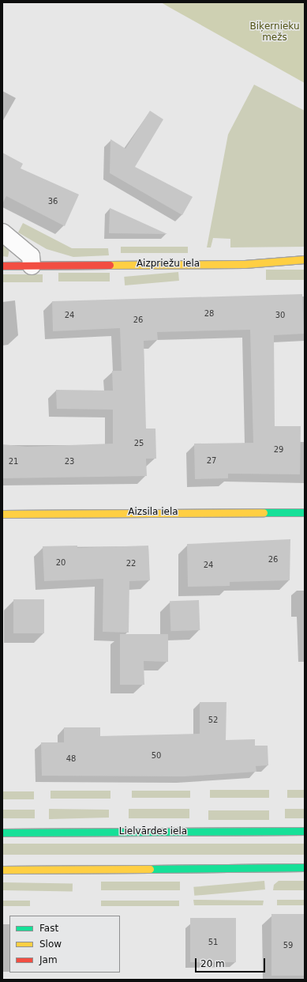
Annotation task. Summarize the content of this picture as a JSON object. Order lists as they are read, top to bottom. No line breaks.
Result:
{"streets":{"street":["Aizpriežu iela","Aizsila iela","Lielvārdes iela"]},"parks":["Biķernieku mežs"],"house_numbers":["36","28","24","30","26","25","29","27","21","23","26","20","22","24","52","50","48","51","59"],"legend":["Fast","Slow","Jam"],"scale_bar":"20 m"}
